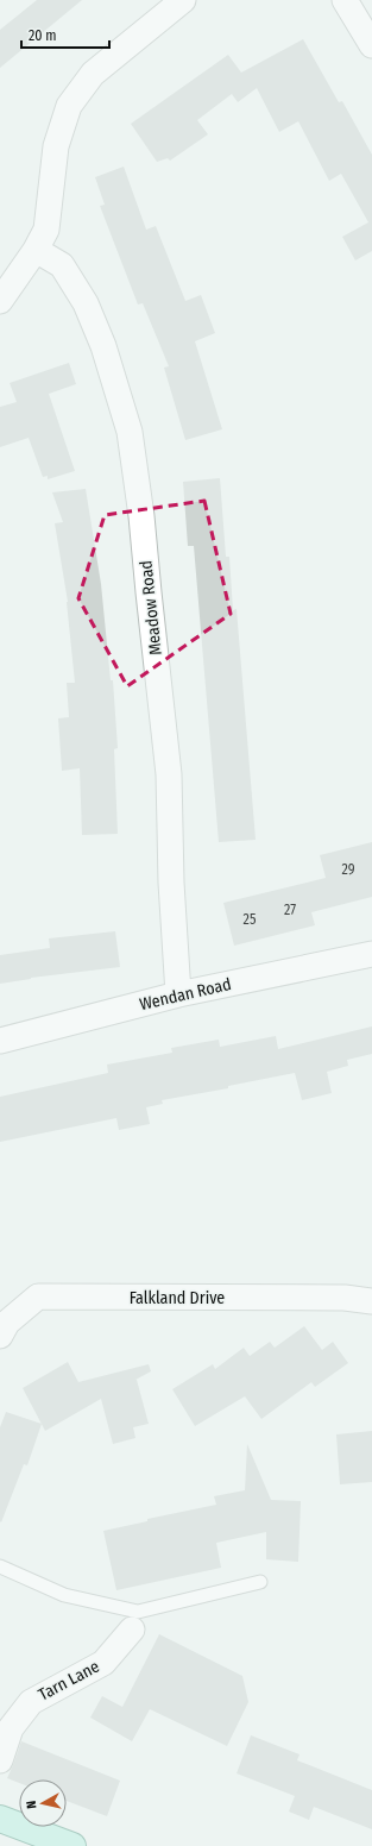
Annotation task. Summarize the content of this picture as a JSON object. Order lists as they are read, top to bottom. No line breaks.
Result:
{"streets":{"street":["Meadow Road","Wendan Road","Falkland Drive","Tarn Lane"]},"crossings":[["Meadow Road","Wendan Road"]],"house_numbers":["29","27","25"],"scale_bar":"20 m","north":"left"}
